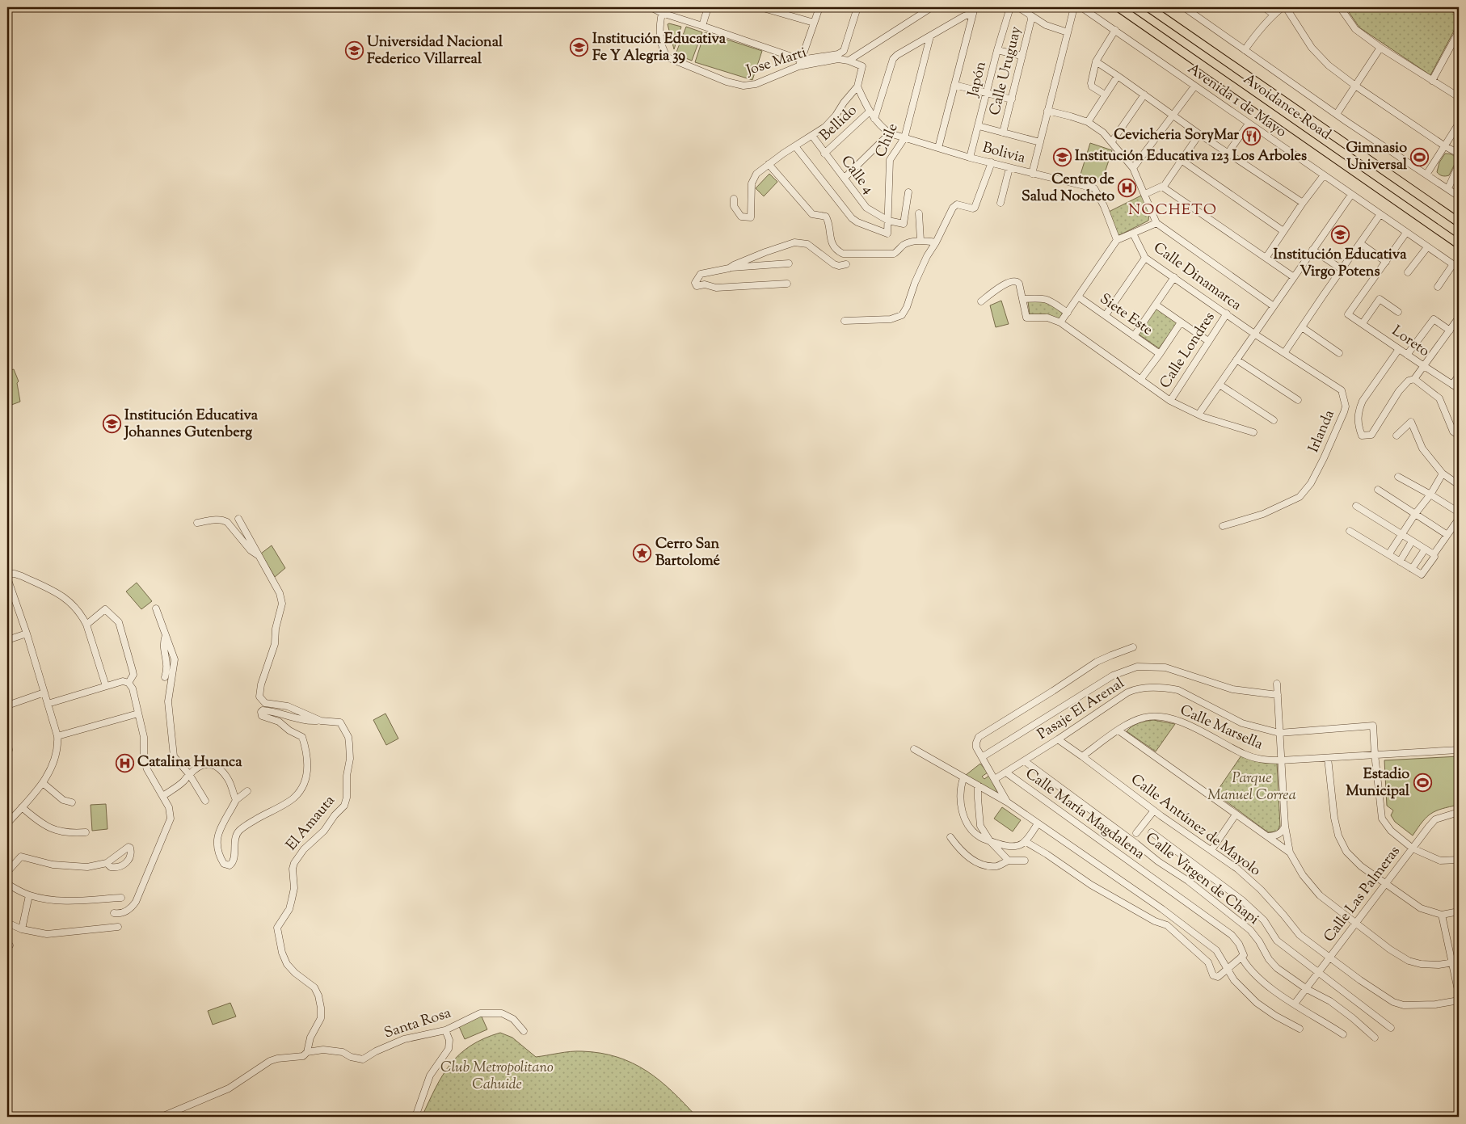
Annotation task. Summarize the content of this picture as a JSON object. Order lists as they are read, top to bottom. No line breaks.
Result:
{"streets":{"highway":["Avoidance Road"],"street":["Jose Marti","Calle Uruguay","Japón","Avenida 1 de Mayo","Bellido","Chile","Bolivia","Calle 4","Calle Dinamarca","Siete Este","Loreto","Calle Londres","Irlanda","Pasaje El Arenal","Calle Marsella","Calle María Magdalena","El Amauta","Calle Antúnez de Mayolo","Calle Virgen de Chapi","Calle Las Palmeras","Santa Rosa"]},"crossings":[["Japón","Bolivia"],["Bellido","Calle 4"],["Chile","Bolivia"],["Chile","Calle 4"],["Calle Dinamarca","Calle Londres"],["Calle Dinamarca","Irlanda"],["Pasaje El Arenal","Calle Marsella"],["Pasaje El Arenal","Calle María Magdalena"],["Pasaje El Arenal","Calle Antúnez de Mayolo"],["Pasaje El Arenal","Calle Virgen de Chapi"],["Calle Marsella","Calle Antúnez de Mayolo"],["Calle María Magdalena","Calle Las Palmeras"],["El Amauta","Santa Rosa"],["Calle Antúnez de Mayolo","Calle Las Palmeras"],["Calle Virgen de Chapi","Calle Las Palmeras"]],"districts":["NOCHETO"],"parks":["Parque Manuel Correa","Club Metropolitano Cahuide"],"places":{"school or university":["Institución Educativa Fe Y Alegria 39","Universidad Nacional Federico Villarreal","Institución Educativa 123 Los Arboles","Institución Educativa Virgo Potens","Institución Educativa Johannes Gutenberg"],"restaurant":["Cevicheria SoryMar"],"sports":["Gimnasio Universal","Estadio Municipal"],"hospital":["Centro de Salud Nocheto","Catalina Huanca"],"place":["Cerro San Bartolomé"]}}
